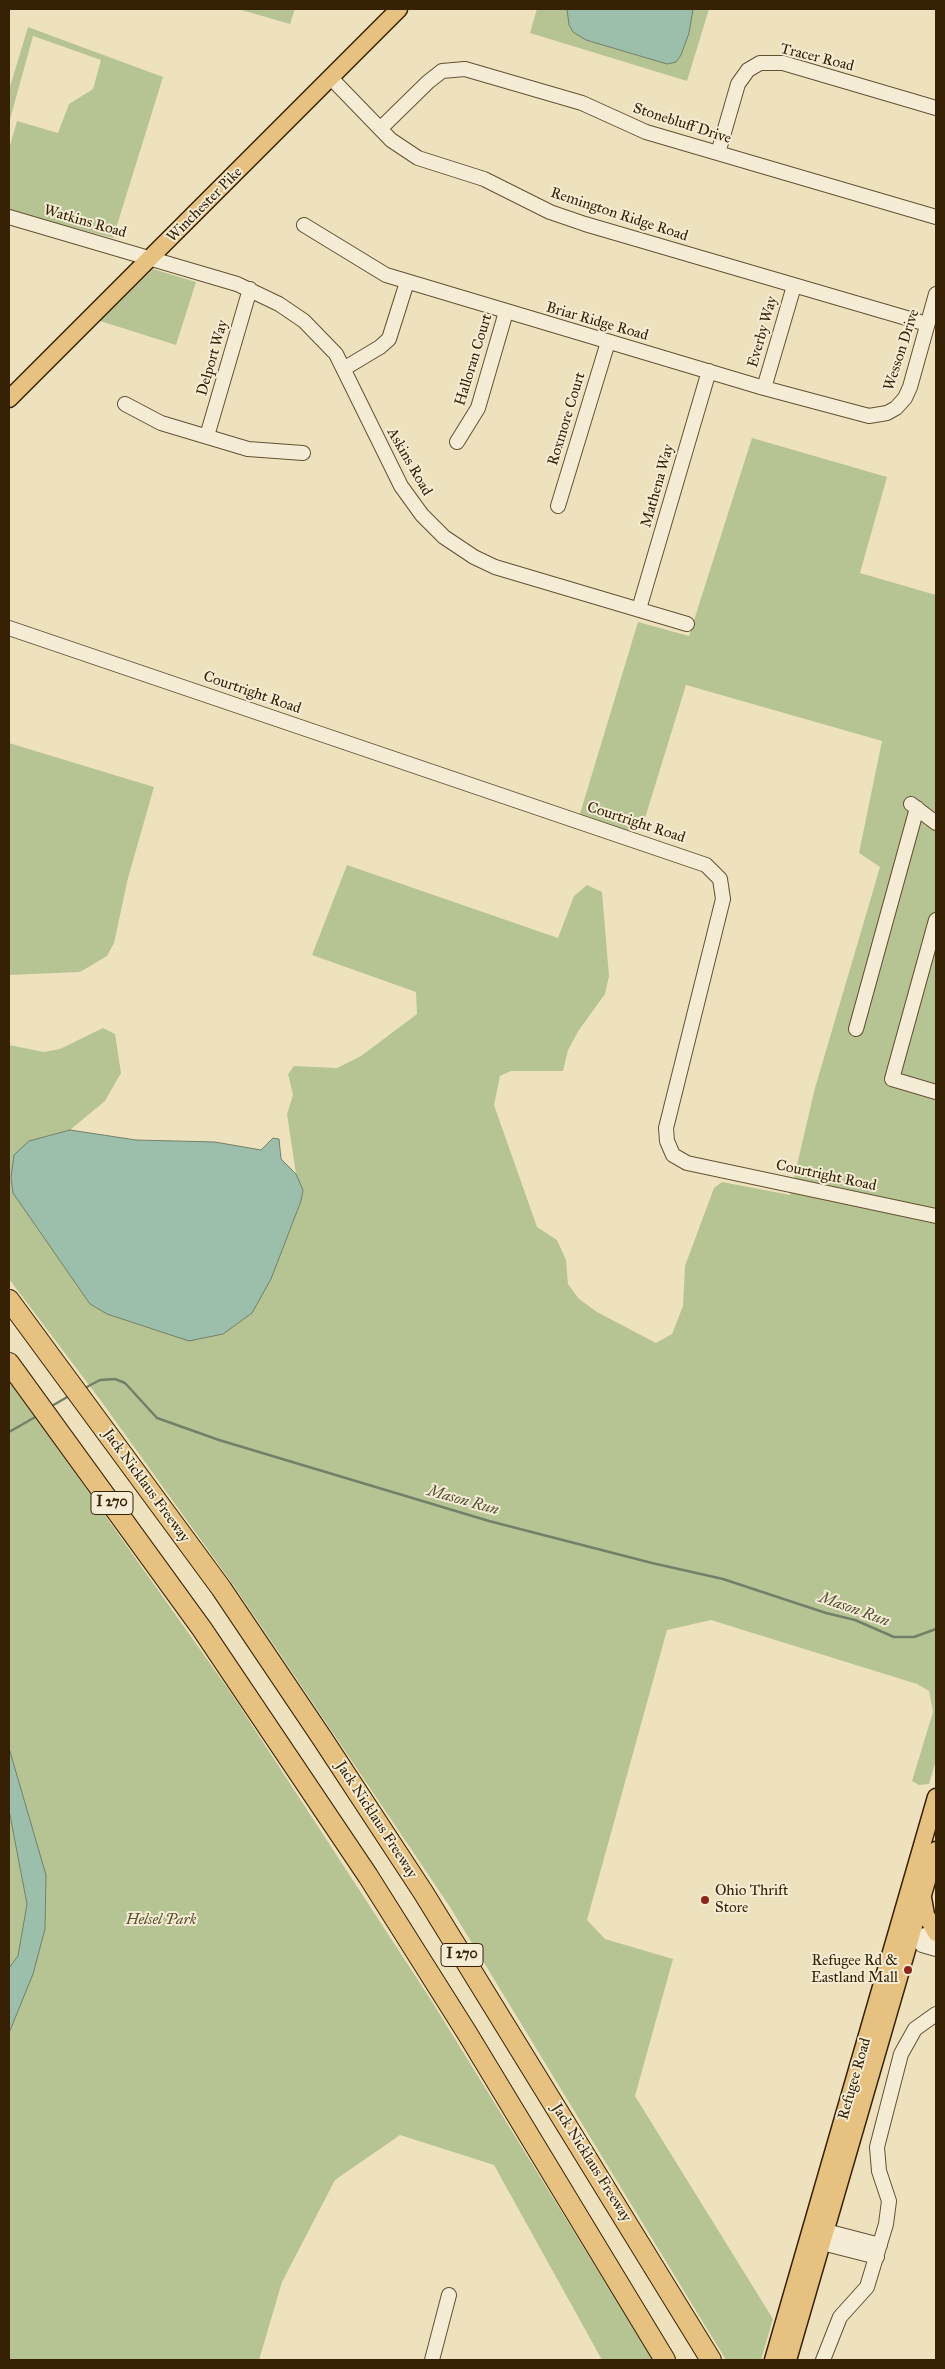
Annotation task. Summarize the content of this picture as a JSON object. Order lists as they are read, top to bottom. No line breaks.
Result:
{"streets":{"highway":["Jack Nicklaus Freeway","I 270"],"main road":["Winchester Pike","Refugee Road"],"street":["Tracer Road","Stonebluff Drive","Remington Ridge Road","Watkins Road","Briar Ridge Road","Everby Way","Wesson Drive","Delport Way","Halloran Court","Roxmore Court","Askins Road","Mathena Way","Courtright Road"]},"crossings":[["Tracer Road","Stonebluff Drive"],["Stonebluff Drive","Remington Ridge Road"],["Winchester Pike","Remington Ridge Road"],["Winchester Pike","Watkins Road"],["Winchester Pike","Askins Road"],["Remington Ridge Road","Everby Way"],["Remington Ridge Road","Wesson Drive"],["Watkins Road","Askins Road"],["Briar Ridge Road","Everby Way"],["Briar Ridge Road","Wesson Drive"],["Briar Ridge Road","Halloran Court"],["Briar Ridge Road","Roxmore Court"],["Briar Ridge Road","Mathena Way"],["Delport Way","Askins Road"],["Askins Road","Mathena Way"]],"water":["Mason Run"],"parks":["Helsel Park"],"places":["Ohio Thrift Store","Refugee Rd & Eastland Mall"]}
